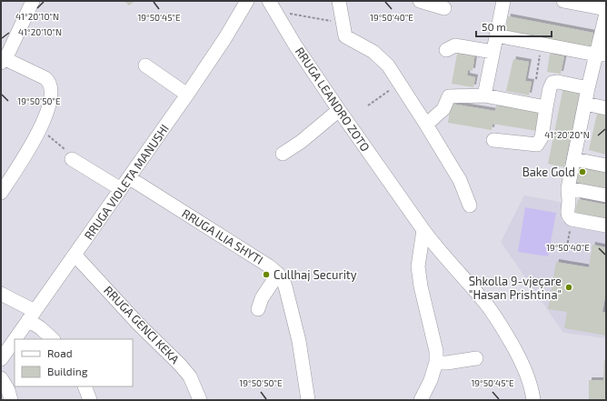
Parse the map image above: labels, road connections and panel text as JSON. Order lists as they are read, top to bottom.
{
  "streets": {
    "street": [
      "RRUGA LEANDRO ZOTO",
      "RRUGA VIOLETA MANUSHI",
      "RRUGA ILIA SHYTI",
      "RRUGA GENCI KEKA"
    ]
  },
  "crossings": [
    ["RRUGA VIOLETA MANUSHI", "RRUGA ILIA SHYTI"],
    ["RRUGA VIOLETA MANUSHI", "RRUGA GENCI KEKA"]
  ],
  "places": ["Bake Gold", "Cullhaj Security", "Shkolla 9-vjeçare \"Hasan Prishtina\""],
  "legend": ["Road", "Building"],
  "scale_bar": "50 m",
  "coordinates": [
    "41°20'10\"N",
    "19°50'45\"E",
    "19°50'40\"E",
    "19°50'50\"E",
    "41°20'20\"N"
  ]
}
